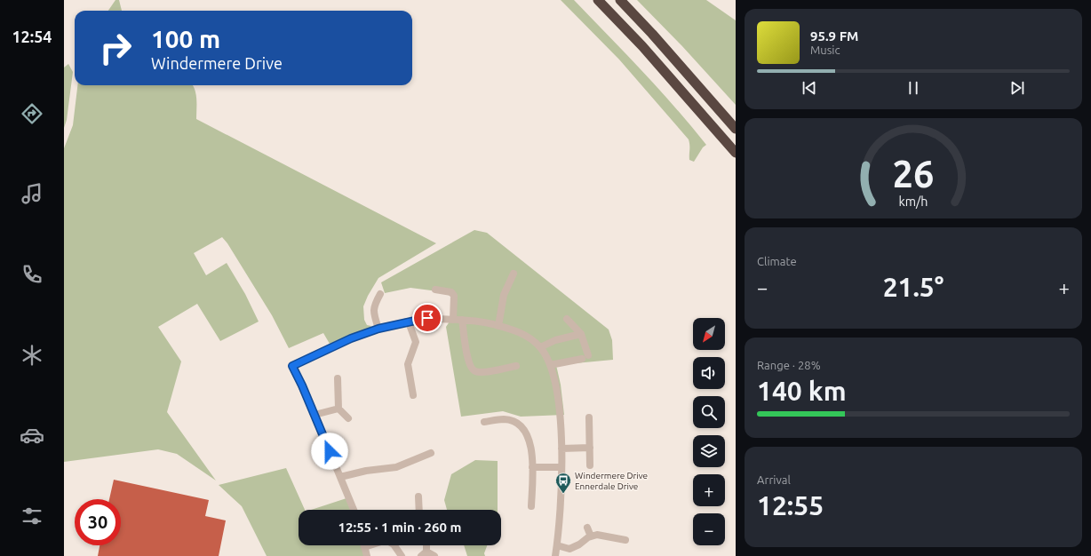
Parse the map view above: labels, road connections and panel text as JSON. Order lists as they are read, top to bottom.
{
  "places": {
    "bus stop": ["Windermere Drive Ennerdale Drive"]
  },
  "north": "bottom left",
  "page": {
    "tabs": "12:54",
    "turn": ["100 m", "Windermere Drive"],
    "song": ["95.9 FM", "Music"],
    "tile": [
      "Climate",
      ["Range · 28%", "140 km"],
      ["Arrival", "12:55"]
    ],
    "heat": ["−", "21.5°", "+"],
    "map_buttons": ["+", "−"],
    "limit": "30",
    "trip": "12:55 · 1 min · 260 m",
    "gauge": ["26", "km/h"]
  }
}
